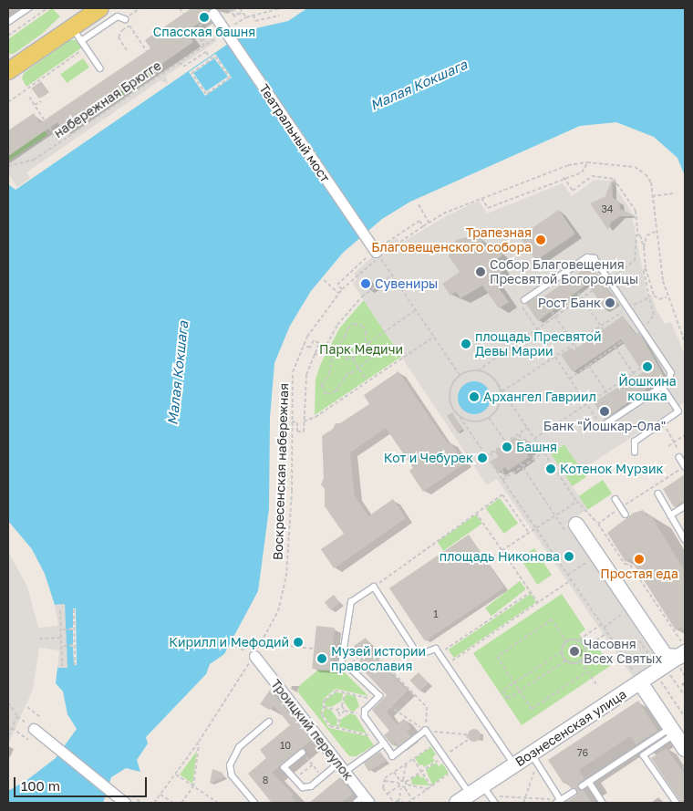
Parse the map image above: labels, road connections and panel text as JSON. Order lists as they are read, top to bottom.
{
  "streets": {
    "main road": ["Вознесенская улица"],
    "street": ["Театральный мост", "Троицкий переулок"],
    "path": ["набережная Брюгге", "Воскресенская набережная"]
  },
  "crossings": [
    ["Театральный мост", "Воскресенская набережная"],
    ["Воскресенская набережная", "Троицкий переулок"]
  ],
  "water": ["Малая Кокшага"],
  "parks": ["Парк Медичи"],
  "places": [
    "Спасская башня",
    "Трапезная Благовещенского собора",
    "Собор Благовещения Пресвятой Богородицы",
    "Сувениры",
    "Рост Банк",
    "площадь Пресвятой Девы Марии",
    "Йошкина кошка",
    "Архангел Гавриил",
    "Банк \"Йошкар-Ола\"",
    "Башня",
    "Кот и Чебурек",
    "Котенок Мурзик",
    "площадь Никонова",
    "Простая еда",
    "Кирилл и Мефодий",
    "Часовня Всех Святых",
    "Музей истории православия"
  ],
  "house_numbers": [
    "34",
    "1",
    "10",
    "76",
    "8"
  ],
  "scale_bar": "100 m"
}
